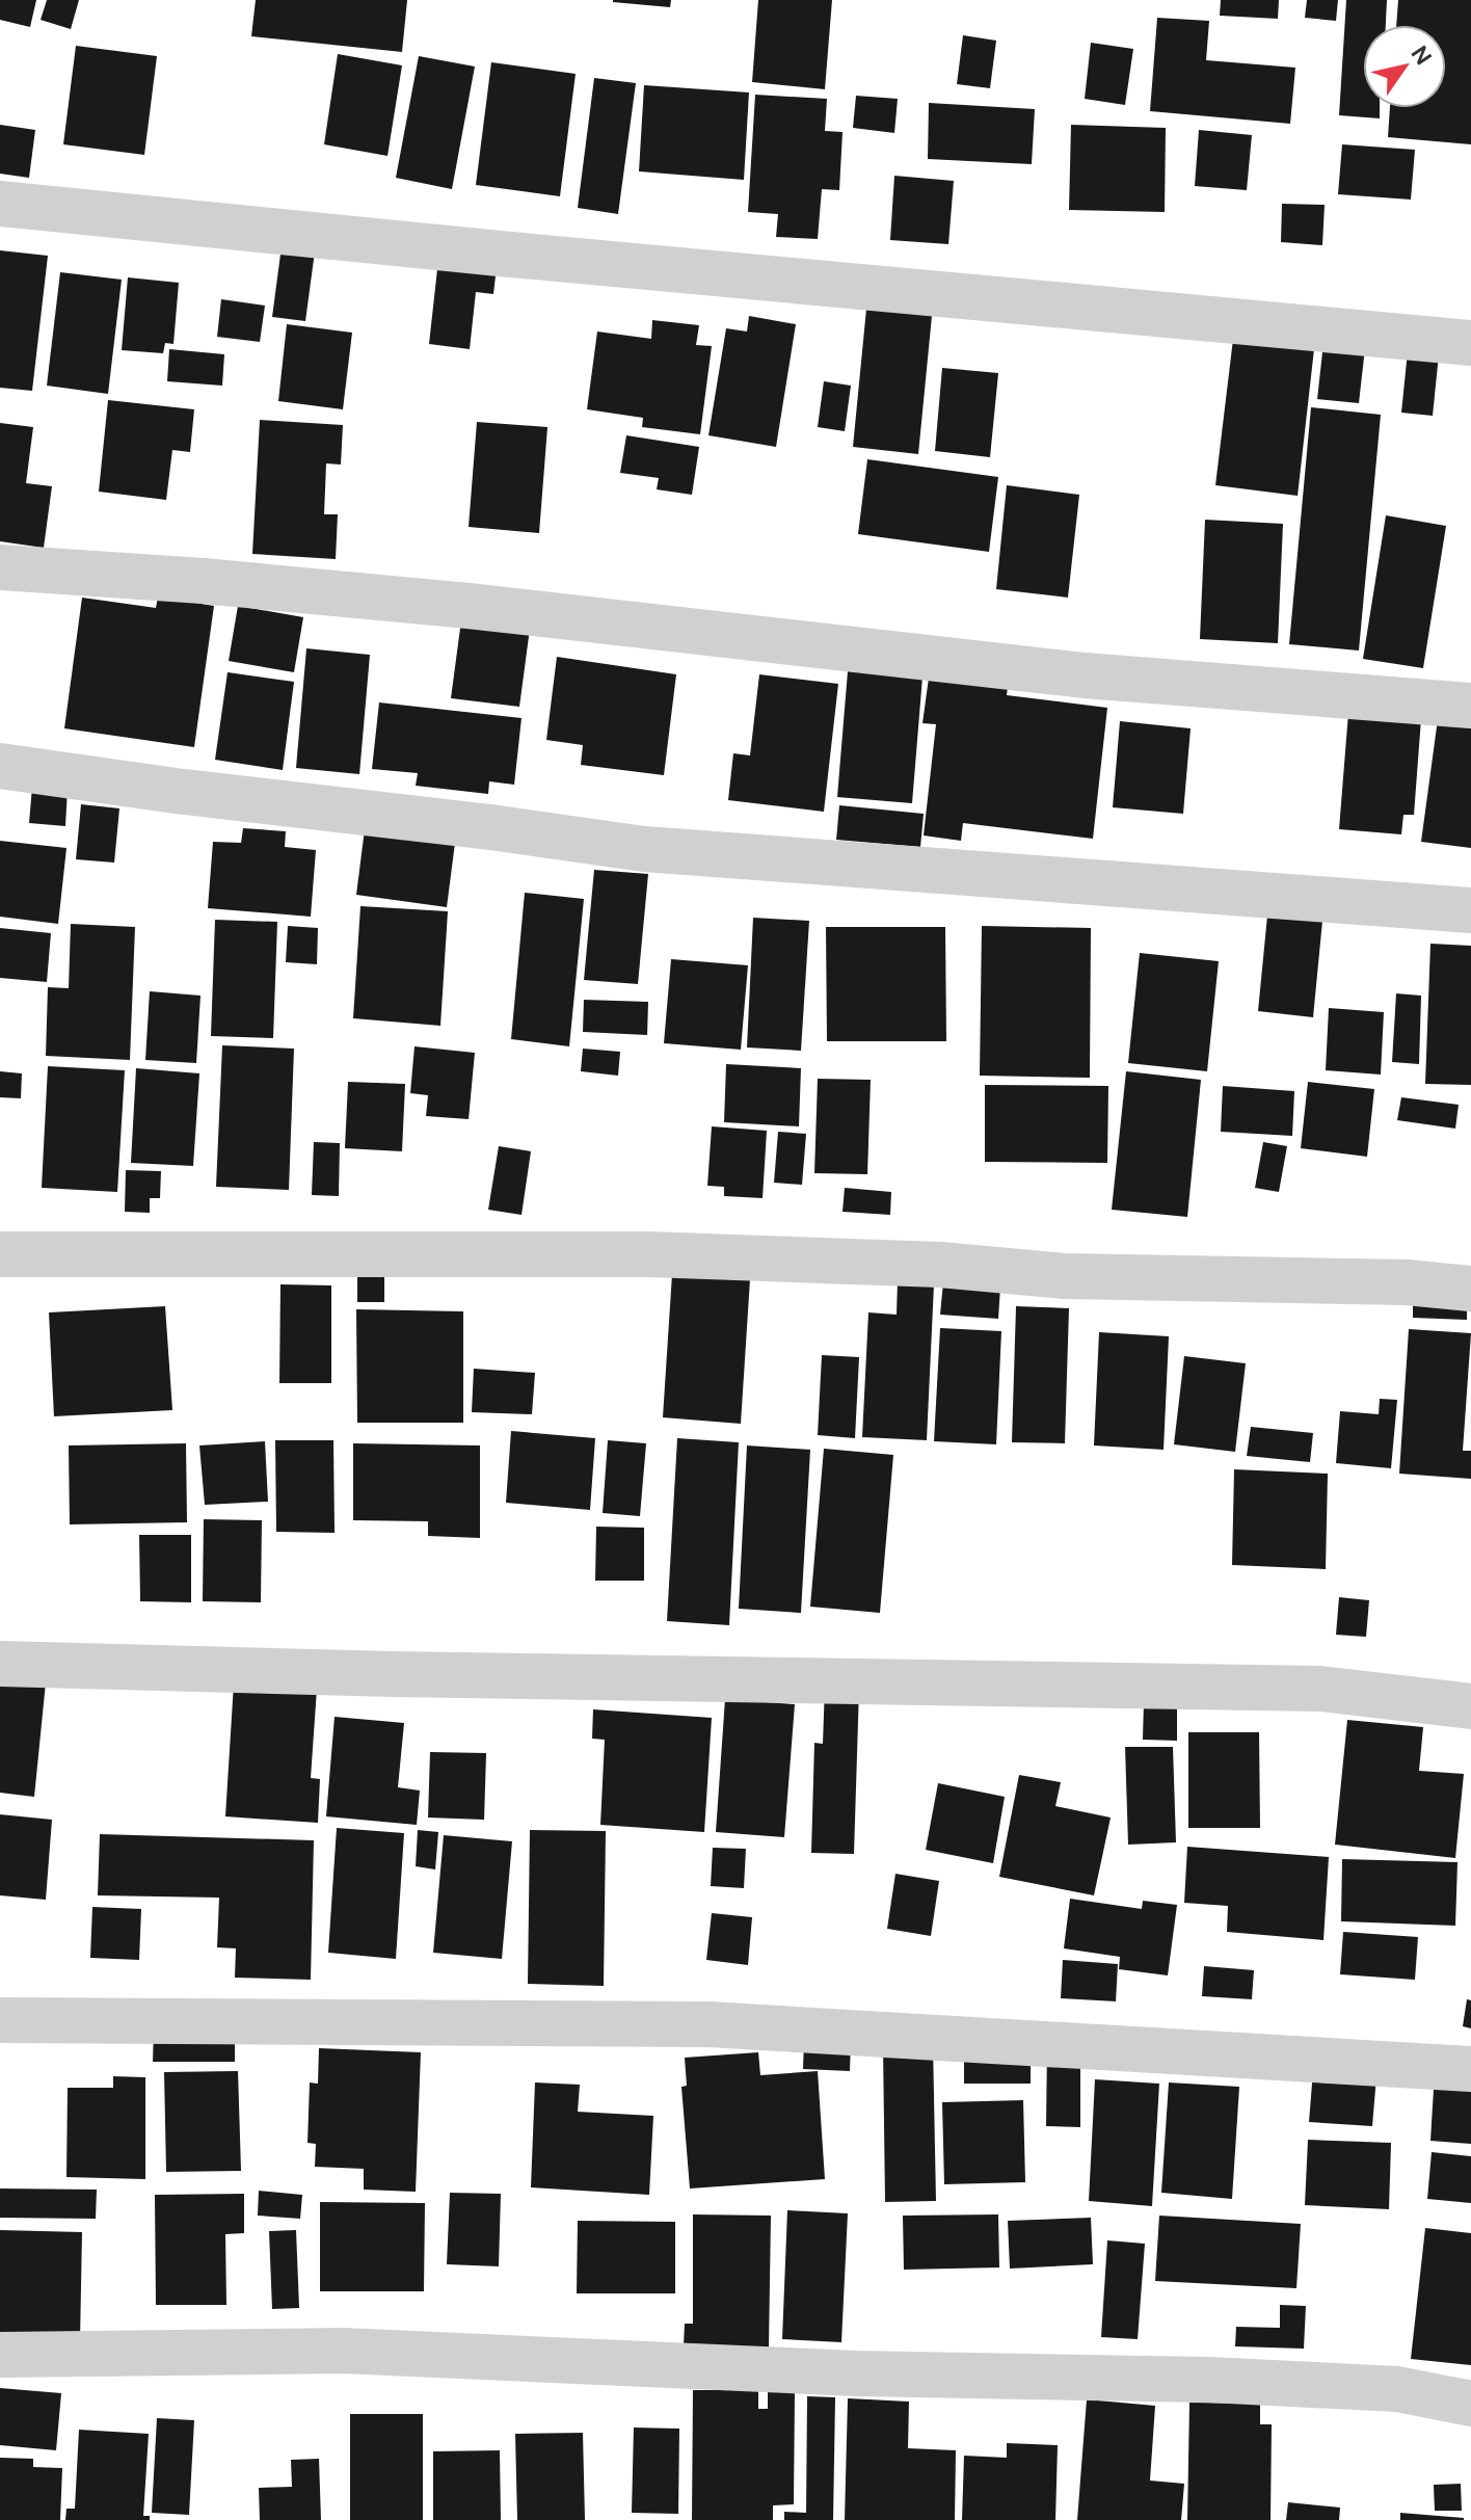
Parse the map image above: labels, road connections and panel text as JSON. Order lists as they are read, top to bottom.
{
  "north": "top right"
}
